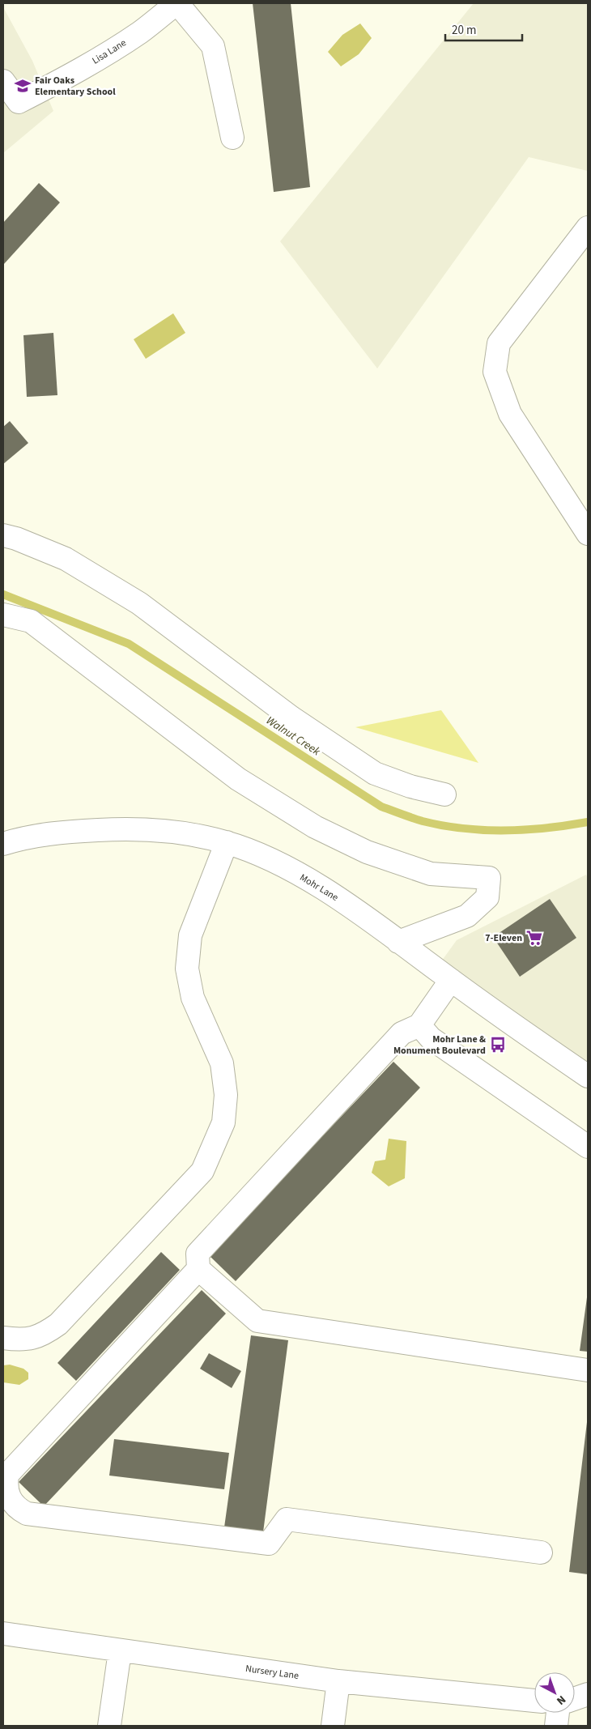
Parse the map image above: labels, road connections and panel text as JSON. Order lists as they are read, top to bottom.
{
  "streets": {
    "street": ["Lisa Lane", "Mohr Lane", "Nursery Lane"]
  },
  "water": ["Walnut Creek"],
  "places": {
    "school or university": ["Fair Oaks Elementary School"],
    "supermarket": ["7-Eleven"],
    "bus stop": ["Mohr Lane & Monument Boulevard"]
  },
  "scale_bar": "20 m",
  "north": "bottom right"
}
